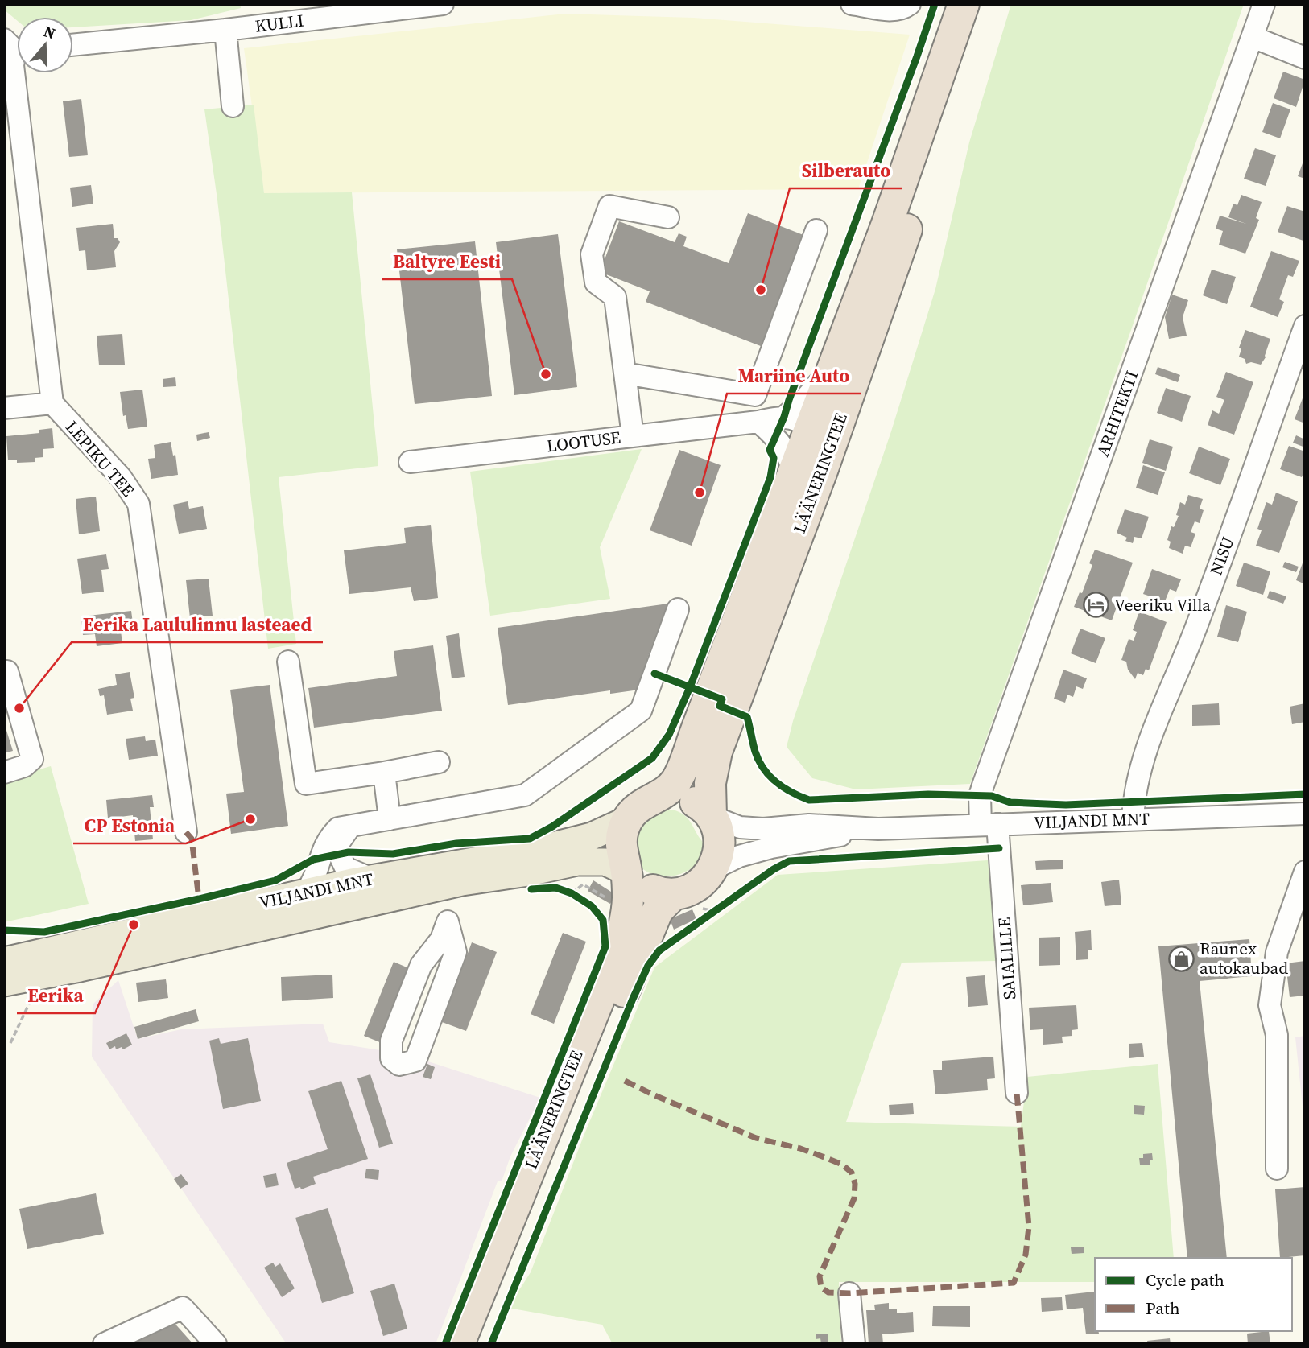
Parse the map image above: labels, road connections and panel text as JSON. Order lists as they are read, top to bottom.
{
  "streets": {
    "highway": ["LÄÄNERINGTEE"],
    "main road": ["VILJANDI MNT"],
    "street": [
      "KULLI",
      "ARHITEKTI",
      "LOOTUSE",
      "LEPIKU TEE",
      "NISU",
      "SAIALILLE"
    ]
  },
  "crossings": [
    ["ARHITEKTI", "VILJANDI MNT"],
    ["ARHITEKTI", "SAIALILLE"],
    ["LOOTUSE", "LÄÄNERINGTEE"],
    ["LÄÄNERINGTEE", "VILJANDI MNT"],
    ["NISU", "VILJANDI MNT"],
    ["VILJANDI MNT", "SAIALILLE"]
  ],
  "places": {
    "other": [
      "Silberauto",
      "Baltyre Eesti",
      "Mariine Auto",
      "Eerika Laululinnu lasteaed",
      "CP Estonia",
      "Eerika"
    ],
    "hotel": ["Veeriku Villa"],
    "shop": ["Raunex autokaubad"]
  },
  "legend": ["Cycle path", "Path"],
  "north": "top"
}
